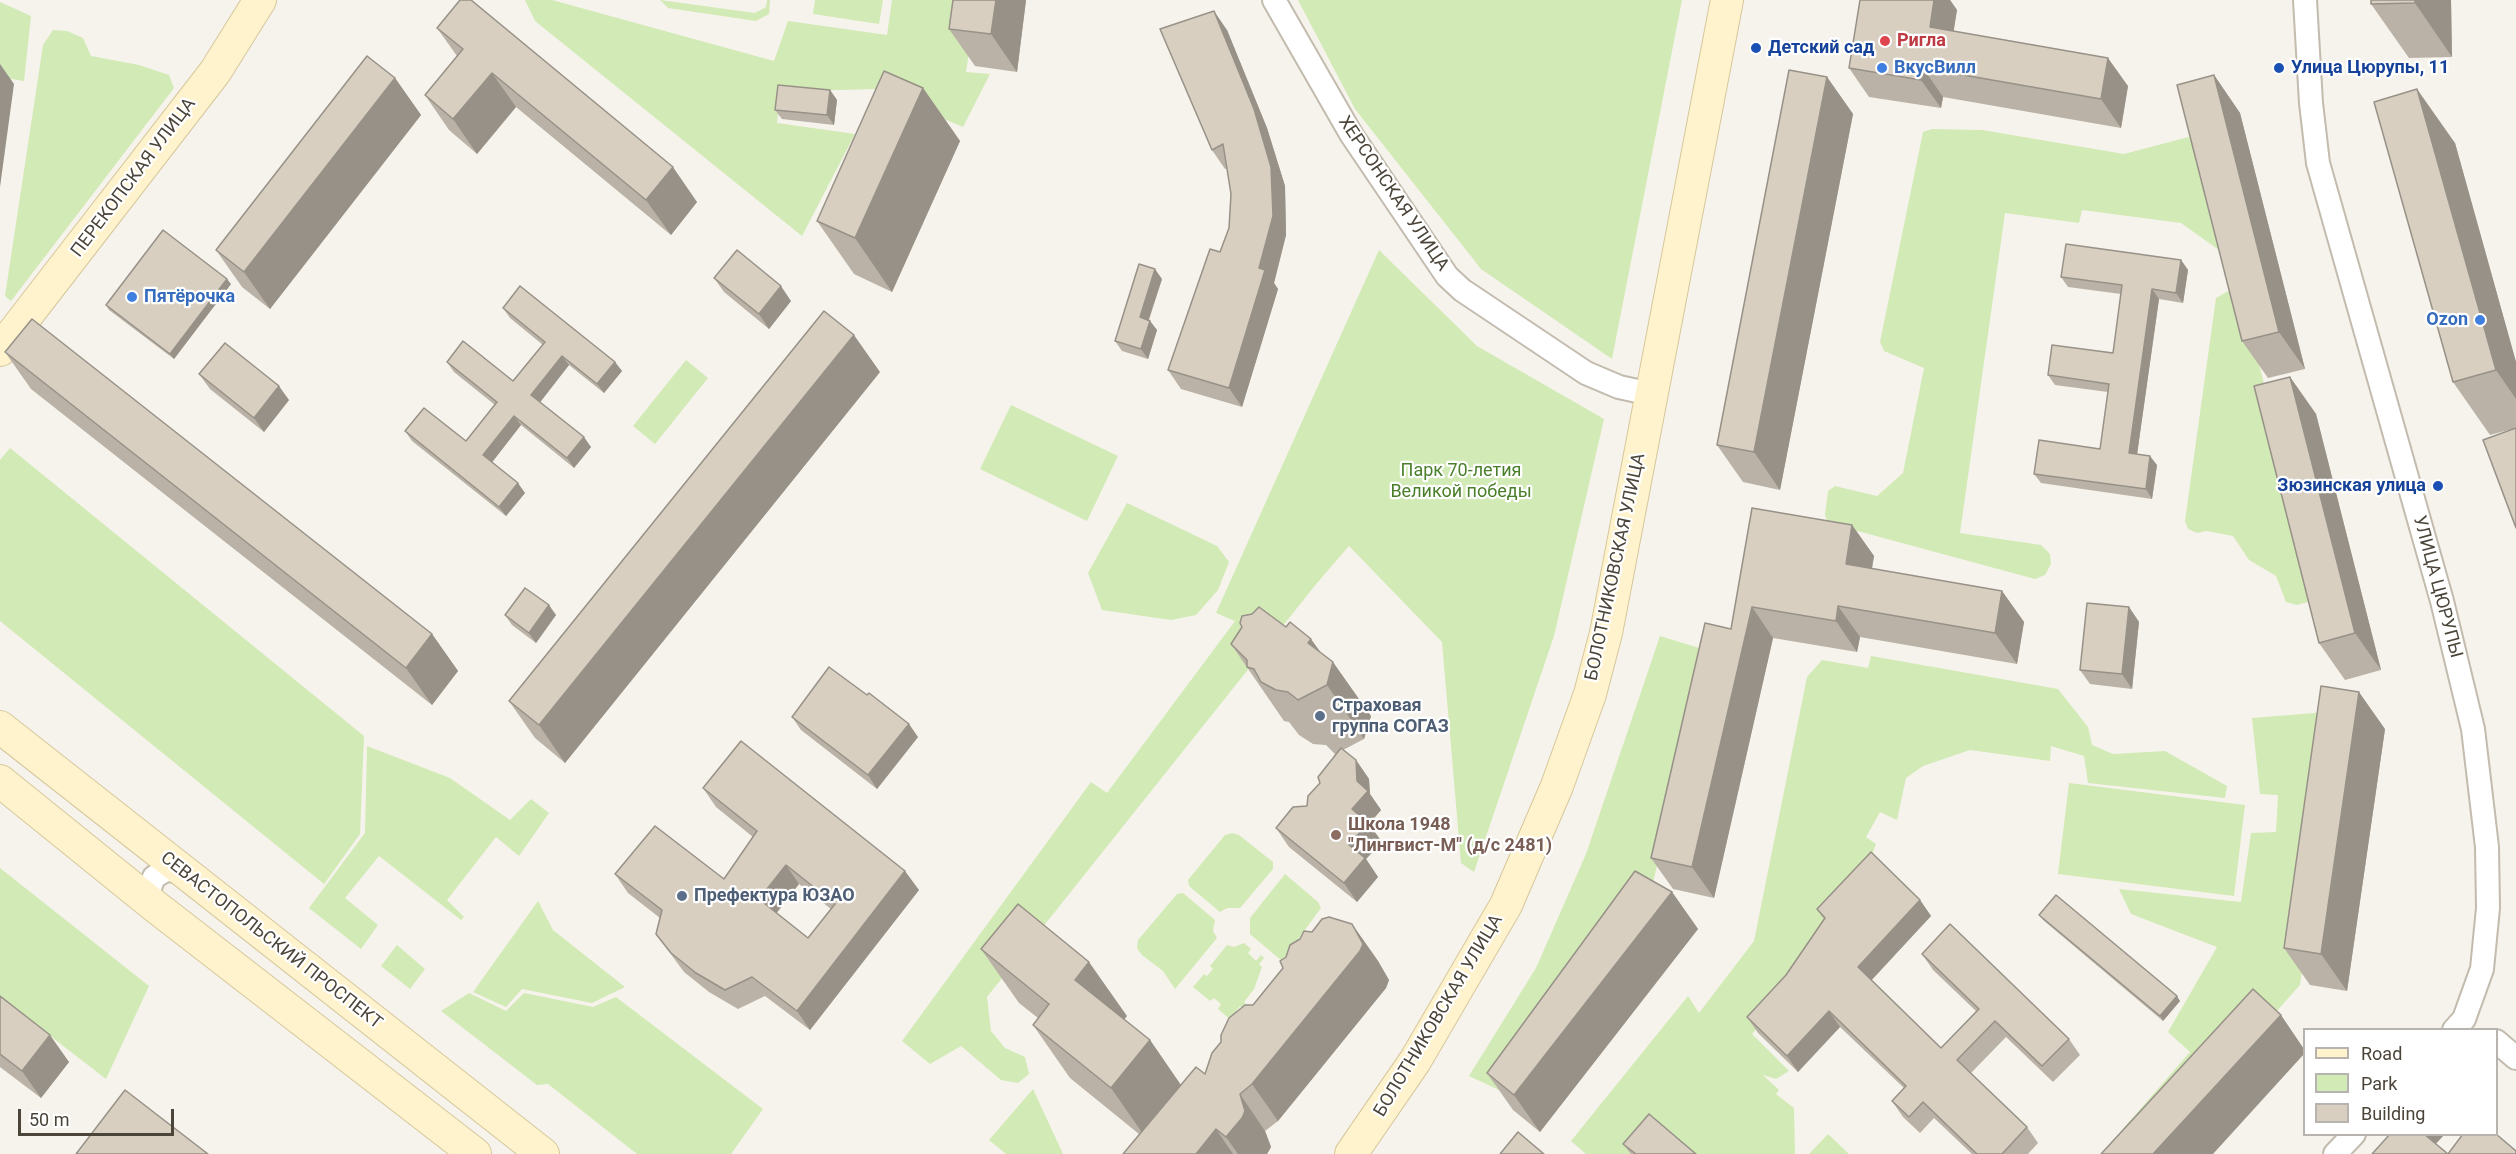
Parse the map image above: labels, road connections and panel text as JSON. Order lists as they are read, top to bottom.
{
  "streets": {
    "street": [
      "ПЕРЕКОПСКАЯ УЛИЦА",
      "ХЕРСОНСКАЯ УЛИЦА",
      "БОЛОТНИКОВСКАЯ УЛИЦА",
      "УЛИЦА ЦЮРУПЫ",
      "СЕВАСТОПОЛЬСКИЙ ПРОСПЕКТ"
    ]
  },
  "crossings": [
    ["ХЕРСОНСКАЯ УЛИЦА", "БОЛОТНИКОВСКАЯ УЛИЦА"]
  ],
  "parks": ["Парк 70-летия Великой победы"],
  "places": [
    "Ригла",
    "Детский сад",
    "ВкусВилл",
    "Улица Цюрупы, 11",
    "Пятёрочка",
    "Ozon",
    "Зюзинская улица",
    "Страховая группа СОГАЗ",
    "Школа 1948 \"Лингвист-М\" (д/с 2481)",
    "Префектура ЮЗАО"
  ],
  "legend": ["Road", "Park", "Building"],
  "scale_bar": "50 m"
}
